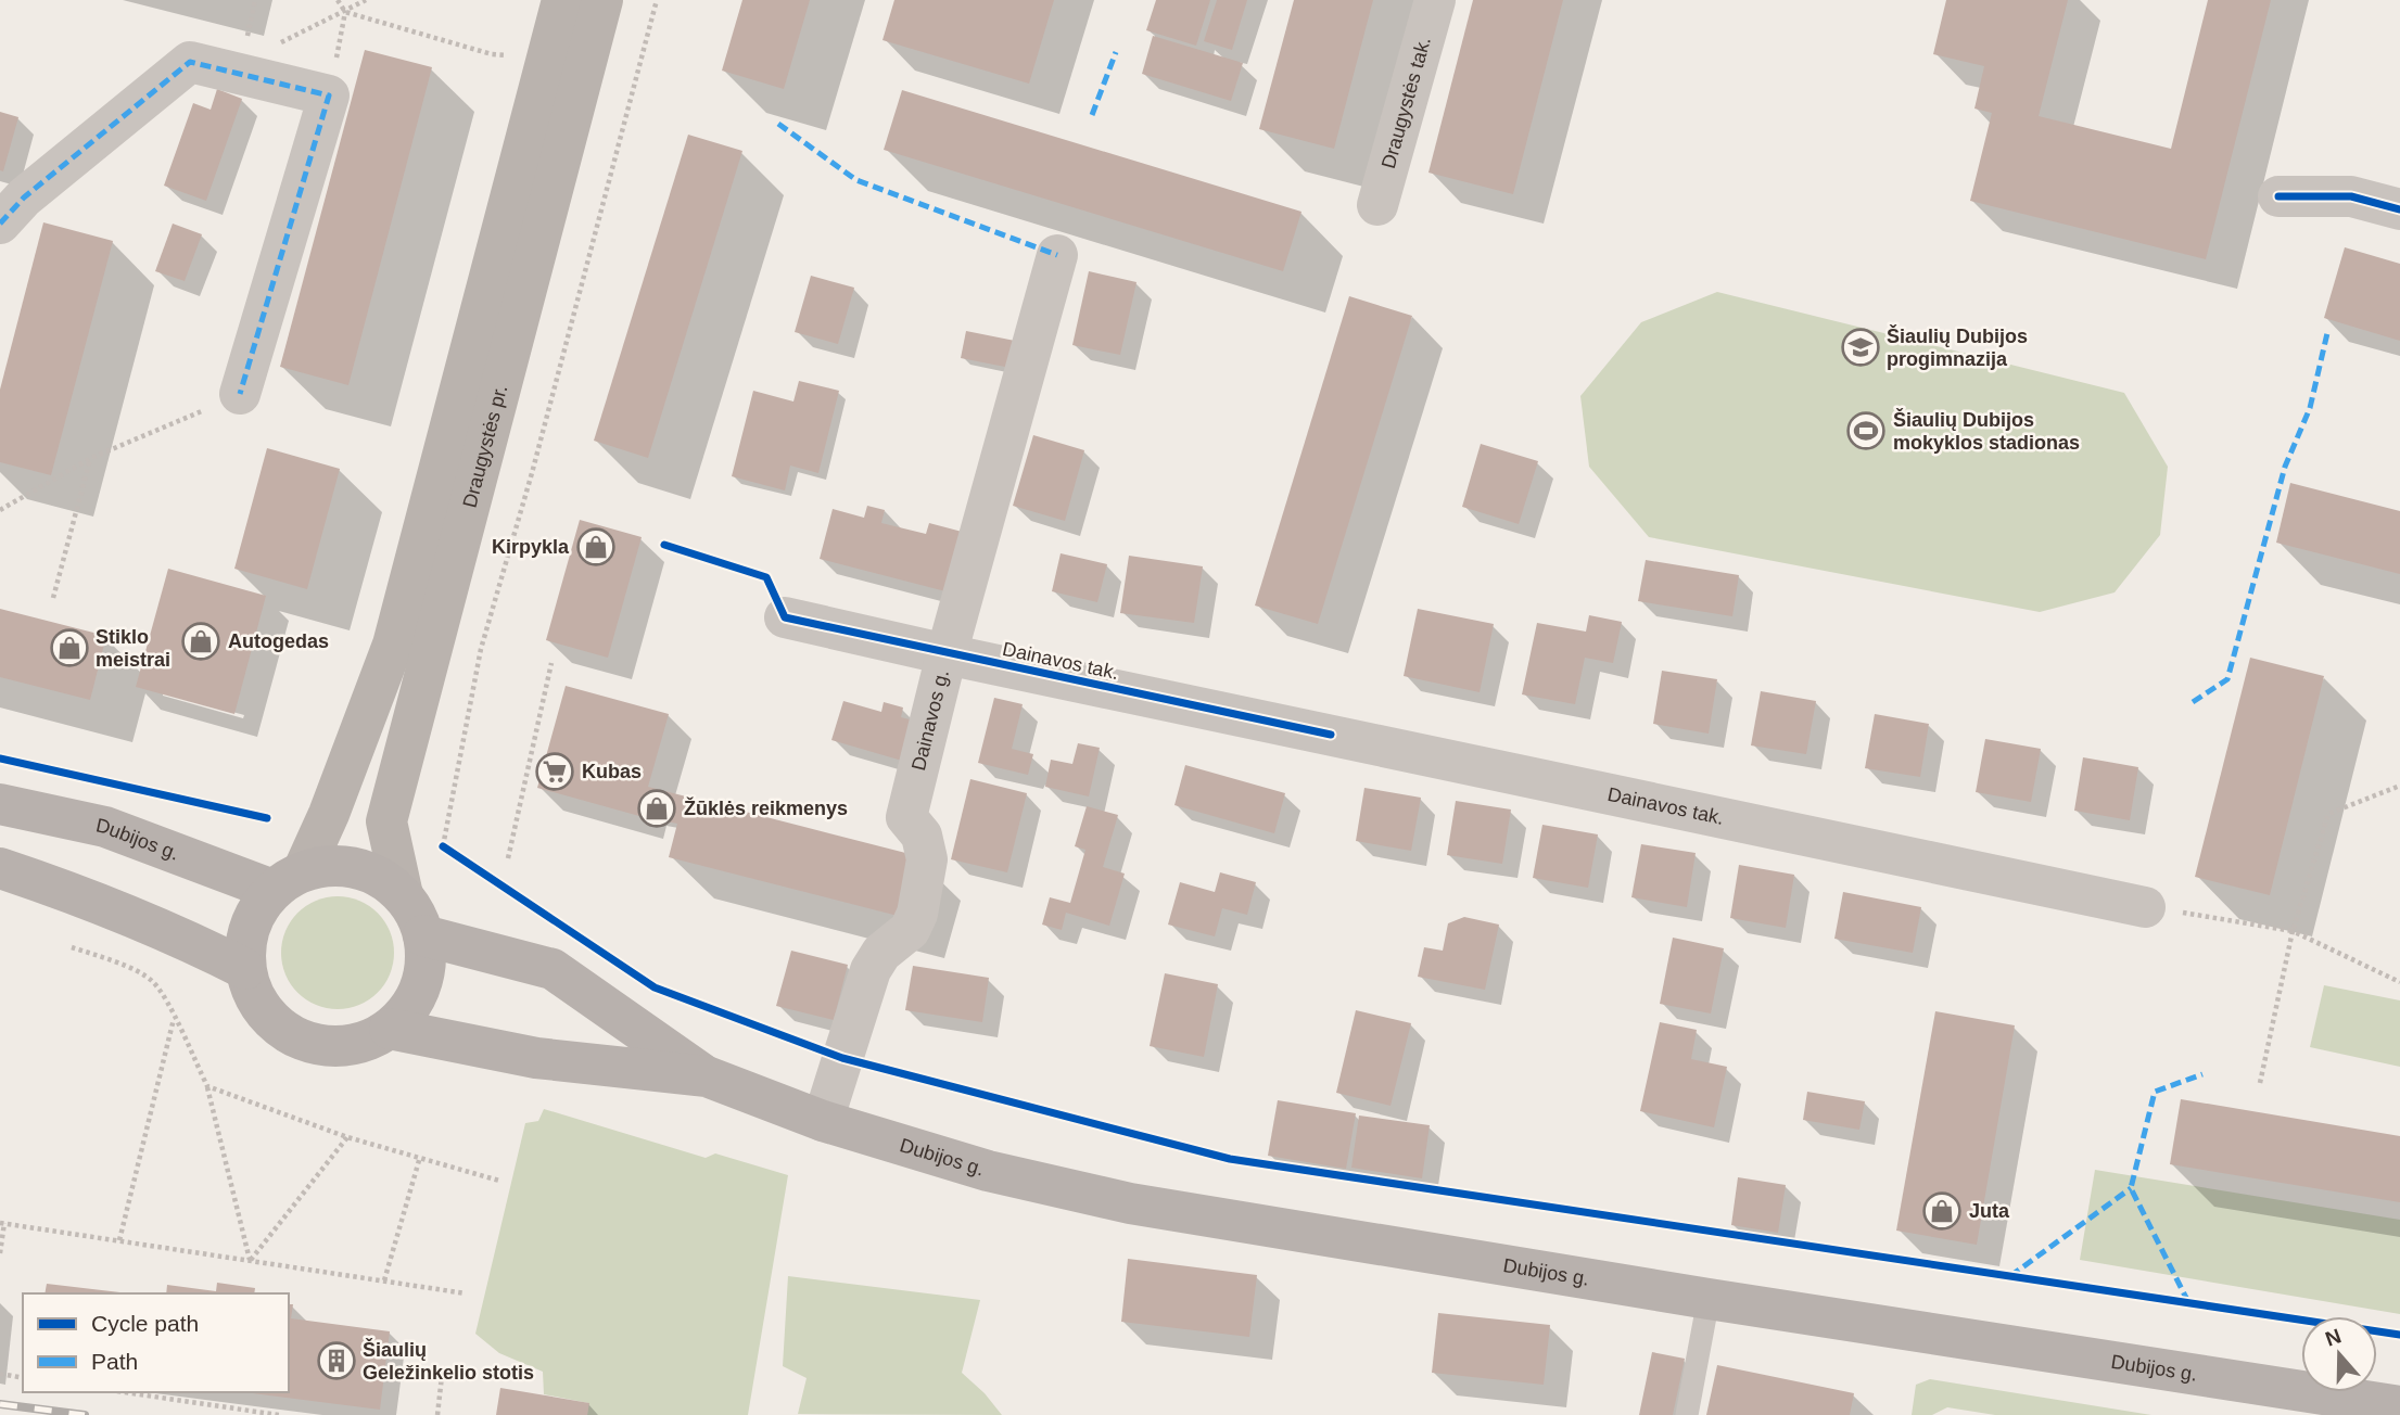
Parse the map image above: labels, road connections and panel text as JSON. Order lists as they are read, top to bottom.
{
  "streets": {
    "main road": ["Draugystės pr.", "Dubijos g."],
    "street": ["Draugystės tak.", "Dainavos tak.", "Dainavos g."]
  },
  "crossings": [
    ["Draugystės pr.", "Dubijos g."],
    ["Dainavos tak.", "Dainavos g."],
    ["Dainavos g.", "Dubijos g."]
  ],
  "places": {
    "school or university": ["Šiaulių Dubijos progimnazija"],
    "sports": ["Šiaulių Dubijos mokyklos stadionas"],
    "shop": [
      "Kirpykla",
      "Autogedas",
      "Stiklo meistrai",
      "Žūklės reikmenys",
      "Juta"
    ],
    "supermarket": ["Kubas"],
    "building": ["Šiaulių Geležinkelio stotis"]
  },
  "legend": ["Cycle path", "Path"],
  "north": "top"
}
